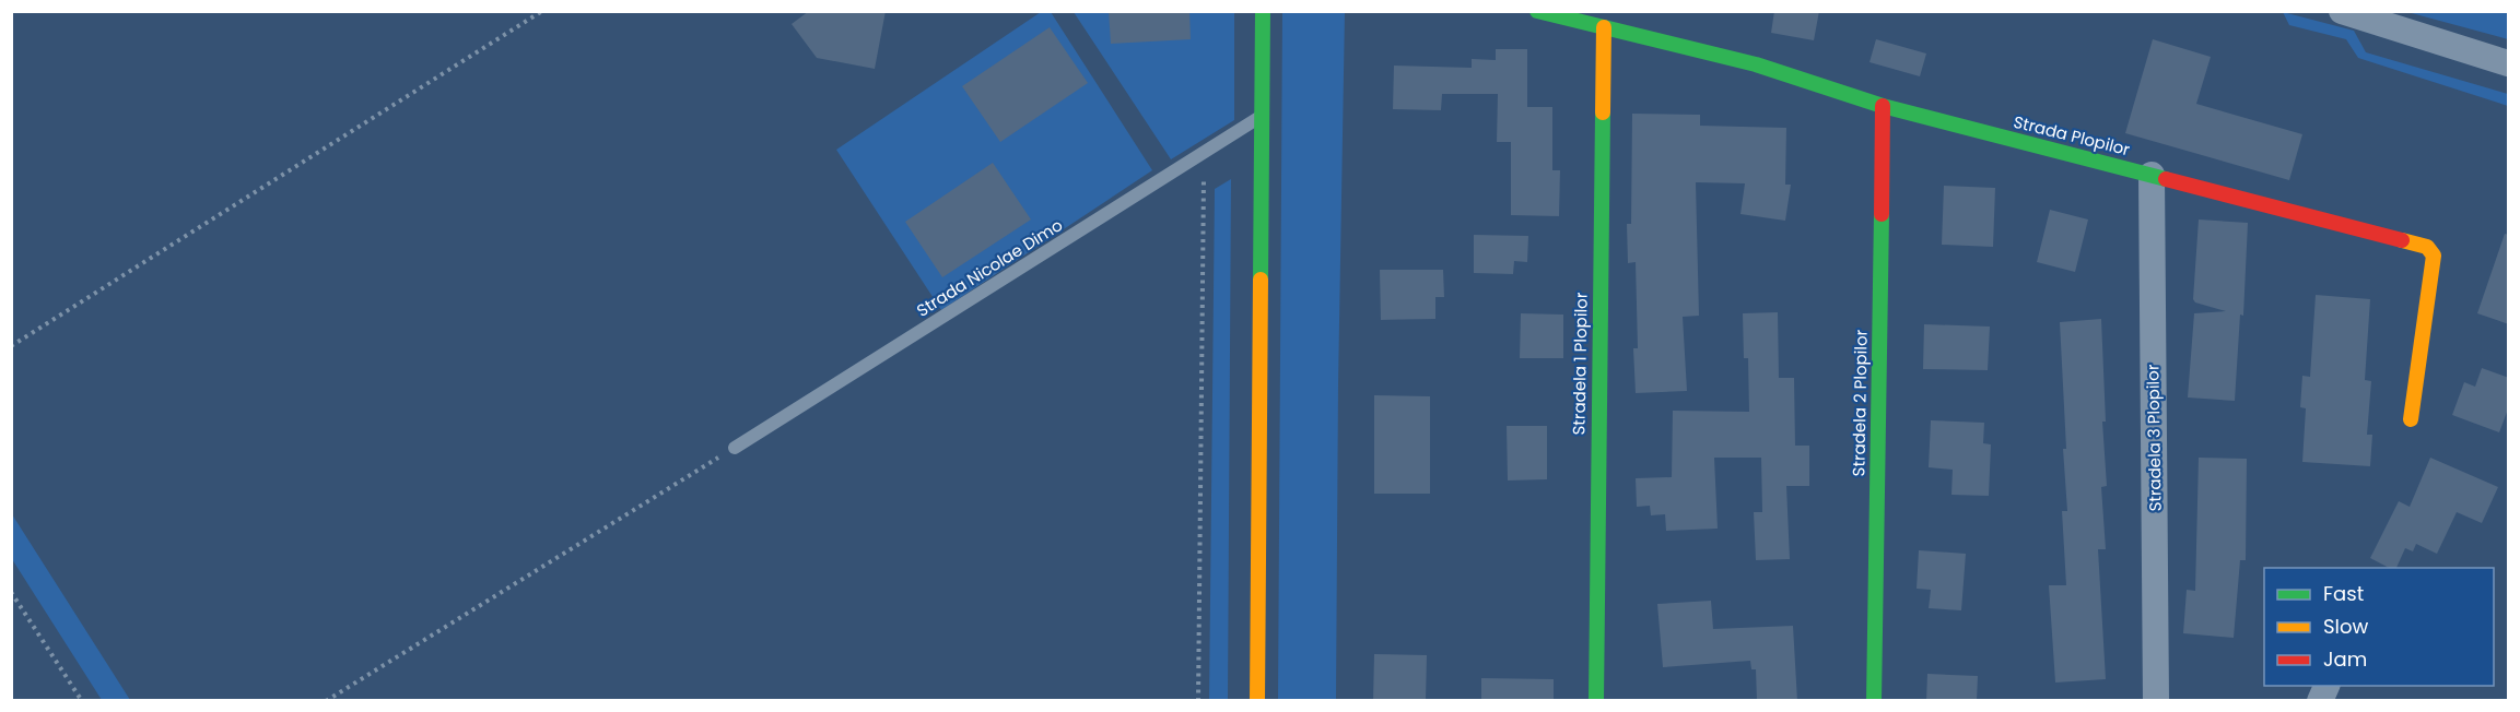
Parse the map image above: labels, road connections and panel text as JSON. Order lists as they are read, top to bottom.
{
  "streets": {
    "street": [
      "Strada Plopilor",
      "Stradela 1 Plopilor",
      "Stradela 2 Plopilor",
      "Stradela 3 Plopilor"
    ],
    "lane": ["Strada Nicolae Dimo"]
  },
  "crossings": [
    ["Strada Plopilor", "Stradela 1 Plopilor"],
    ["Strada Plopilor", "Stradela 2 Plopilor"],
    ["Strada Plopilor", "Stradela 3 Plopilor"]
  ],
  "legend": ["Fast", "Slow", "Jam"]
}
